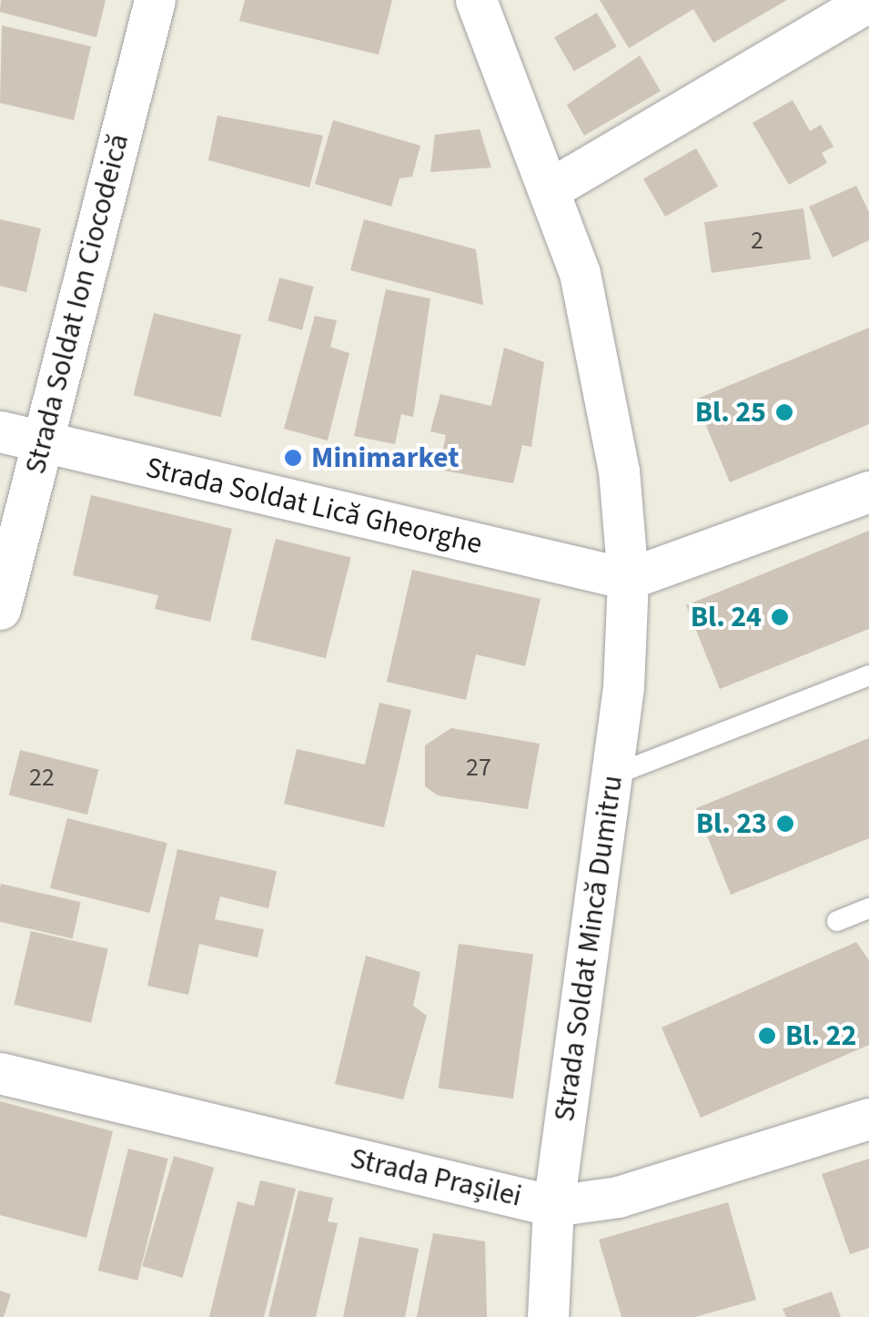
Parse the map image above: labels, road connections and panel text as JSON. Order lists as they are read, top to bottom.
{
  "streets": {
    "street": [
      "Strada Soldat Ion Ciocodeică",
      "Strada Soldat Lică Gheorghe",
      "Strada Soldat Mincă Dumitru",
      "Strada Prașilei"
    ]
  },
  "crossings": [
    ["Strada Soldat Ion Ciocodeică", "Strada Soldat Lică Gheorghe"],
    ["Strada Soldat Lică Gheorghe", "Strada Soldat Mincă Dumitru"],
    ["Strada Soldat Mincă Dumitru", "Strada Prașilei"]
  ],
  "places": [
    "Bl. 25",
    "Minimarket",
    "Bl. 24",
    "Bl. 23",
    "Bl. 22"
  ],
  "house_numbers": ["2", "27", "22"]
}
